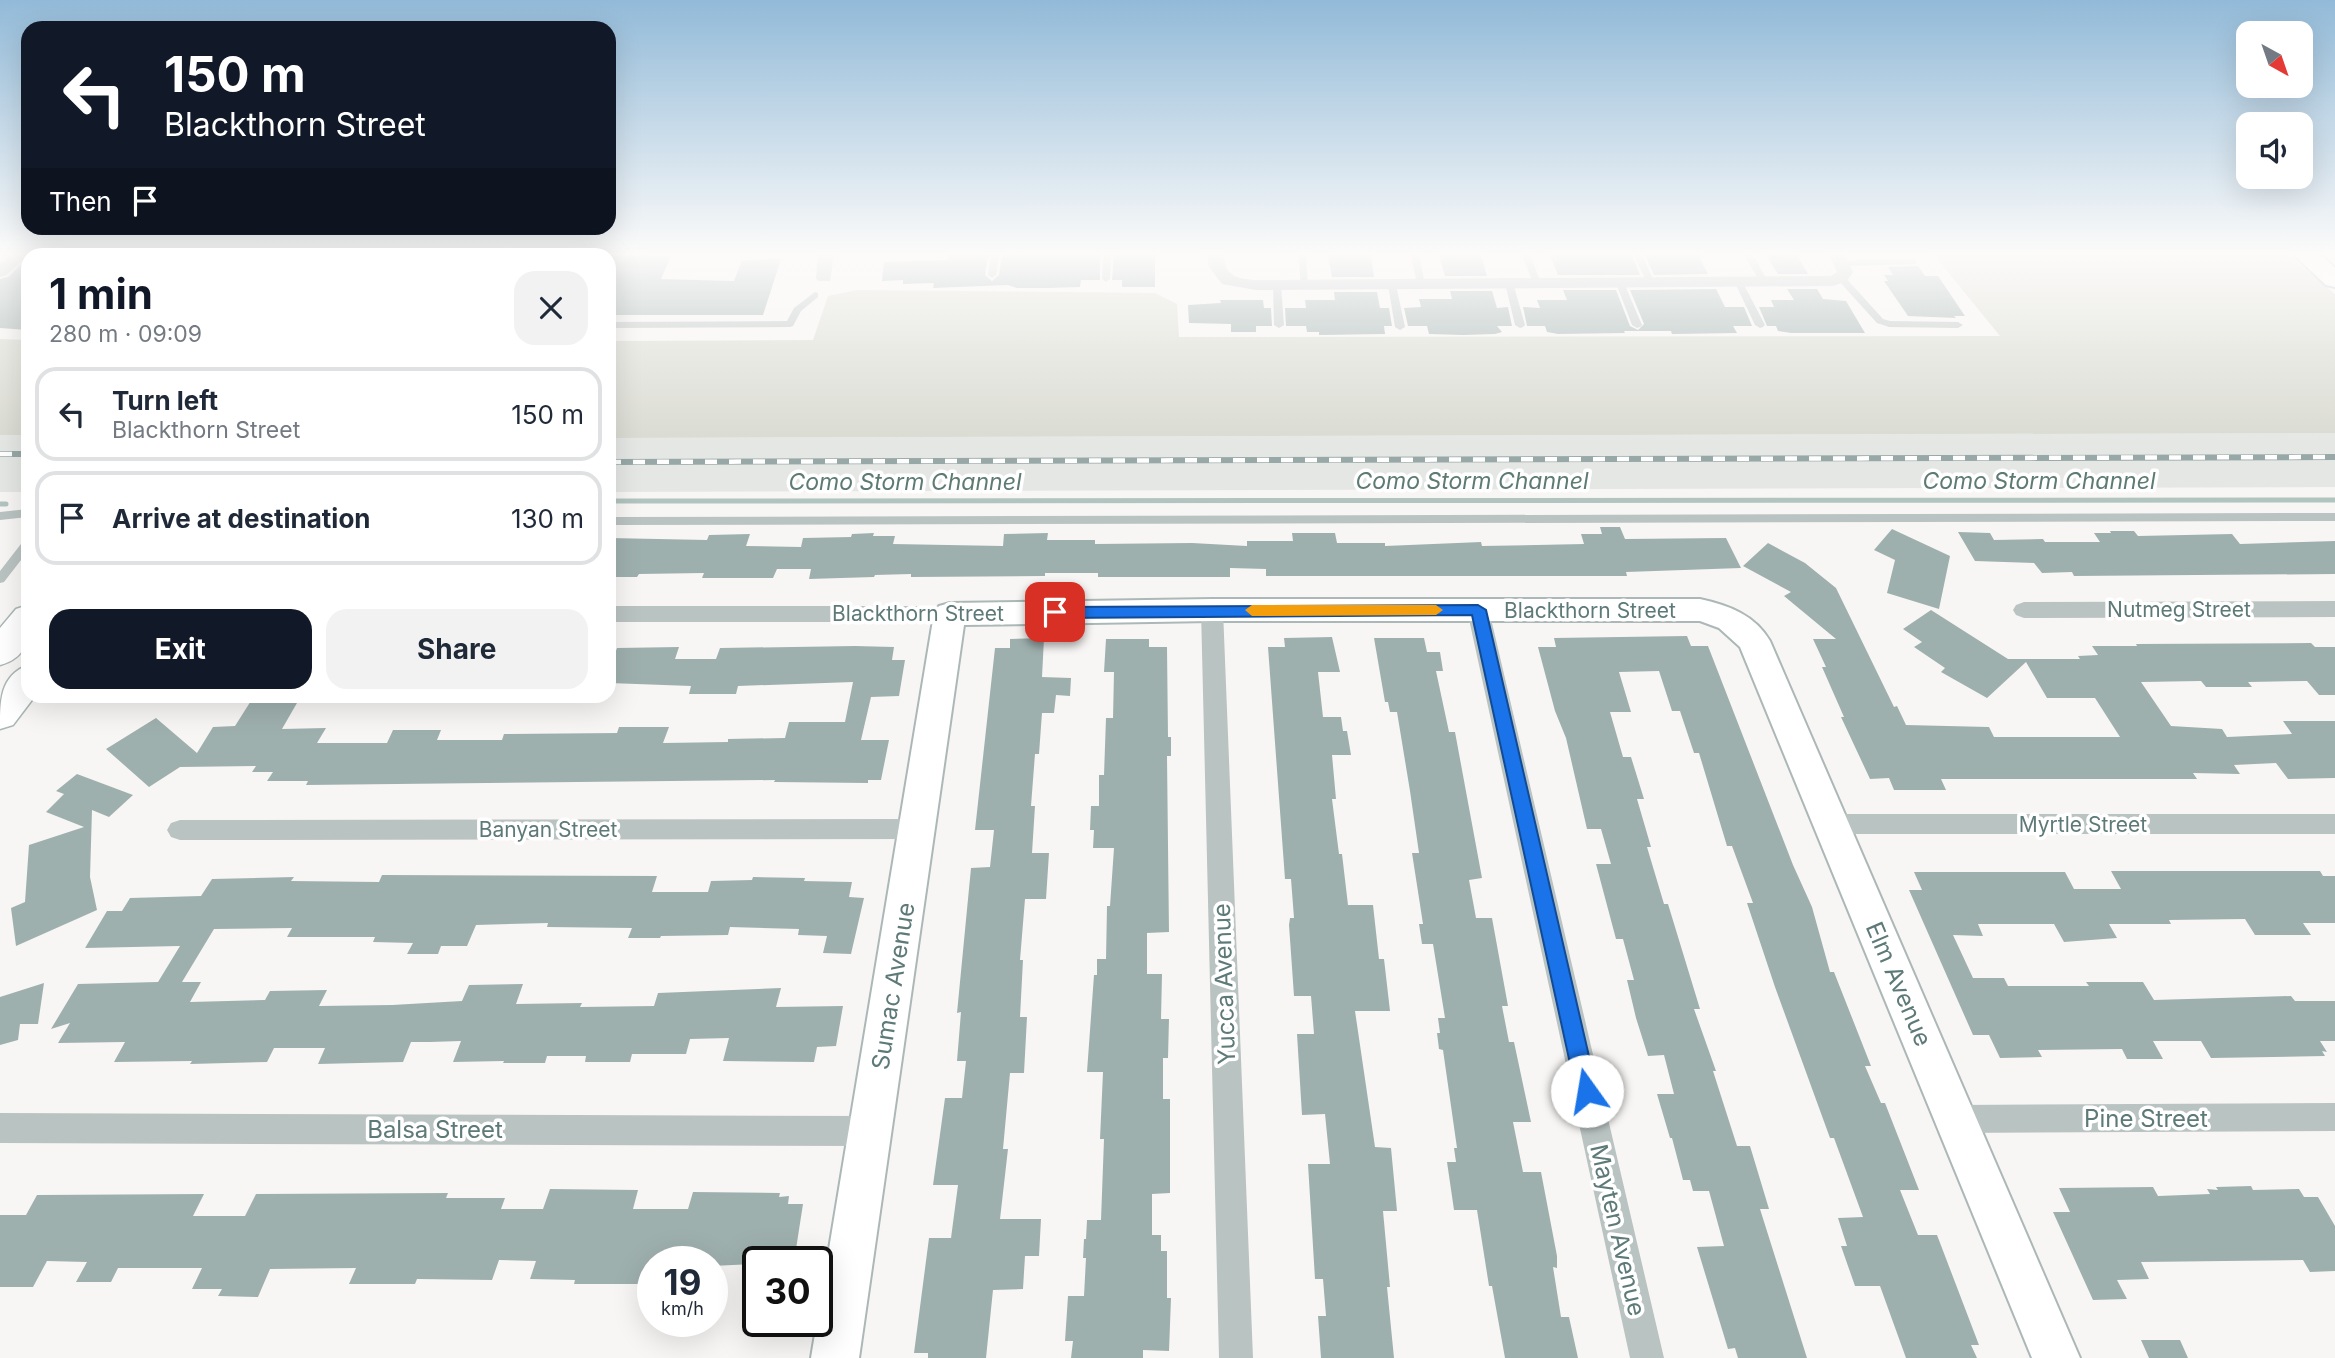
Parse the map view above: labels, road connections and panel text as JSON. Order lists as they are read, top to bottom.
{
  "streets": {
    "street": [
      "Nutmeg Street",
      "Blackthorn Street",
      "Myrtle Street",
      "Banyan Street",
      "Yucca Avenue",
      "Elm Avenue",
      "Sumac Avenue",
      "Pine Street",
      "Balsa Street",
      "Mayten Avenue"
    ]
  },
  "crossings": [
    ["Blackthorn Street", "Yucca Avenue"],
    ["Blackthorn Street", "Elm Avenue"],
    ["Blackthorn Street", "Sumac Avenue"],
    ["Blackthorn Street", "Mayten Avenue"],
    ["Myrtle Street", "Elm Avenue"],
    ["Banyan Street", "Sumac Avenue"],
    ["Elm Avenue", "Pine Street"],
    ["Sumac Avenue", "Balsa Street"]
  ],
  "water": ["Como Storm Channel"],
  "north": "bottom right",
  "page": {
    "turn": ["150 m", "Blackthorn Street"],
    "then": "Then",
    "heading": ["1 min", "280 m · 09:09"],
    "list": [
      {
        "name": "Turn left",
        "note": "Blackthorn Street",
        "value": "150 m"
      },
      {
        "name": "Arrive at destination",
        "value": "130 m"
      }
    ],
    "buttons": ["Exit", "Share"],
    "speed": "19 km/h",
    "limit": "30"
  }
}
